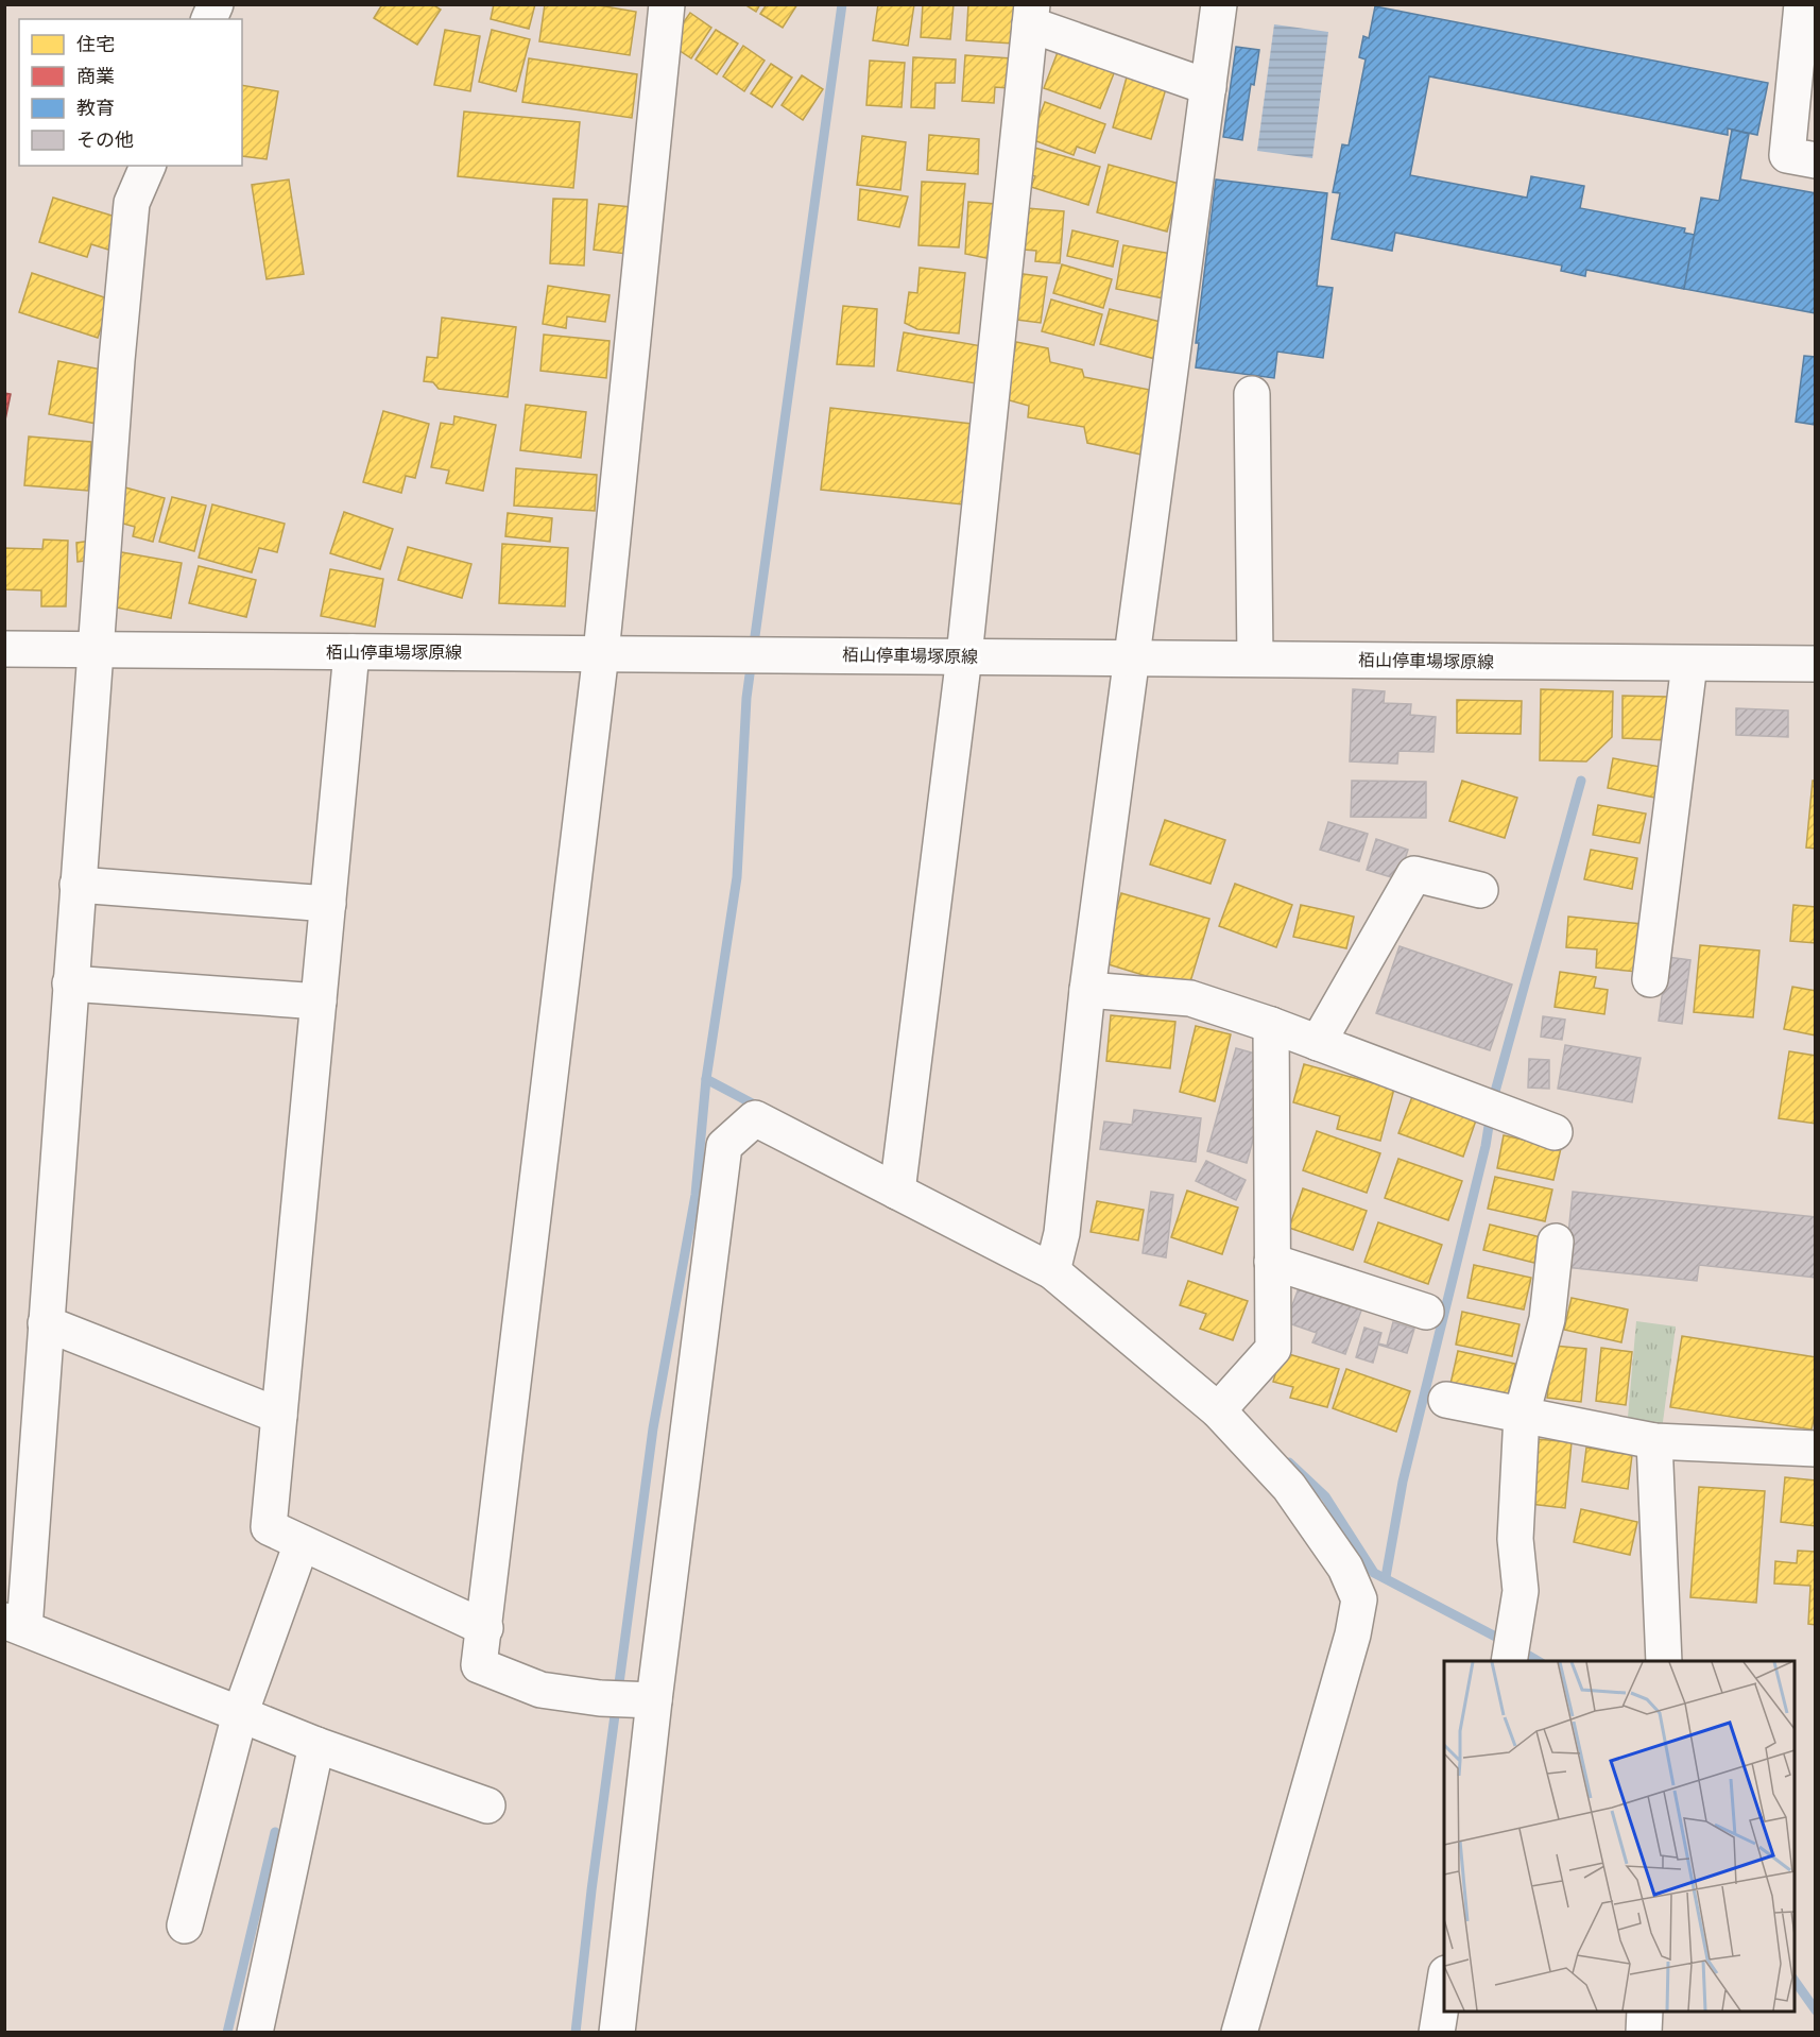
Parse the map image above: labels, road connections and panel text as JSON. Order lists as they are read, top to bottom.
{
  "streets": {
    "street": ["栢山停車場塚原線"]
  },
  "legend": [
    "住宅",
    "商業",
    "教育",
    "その他"
  ]
}
